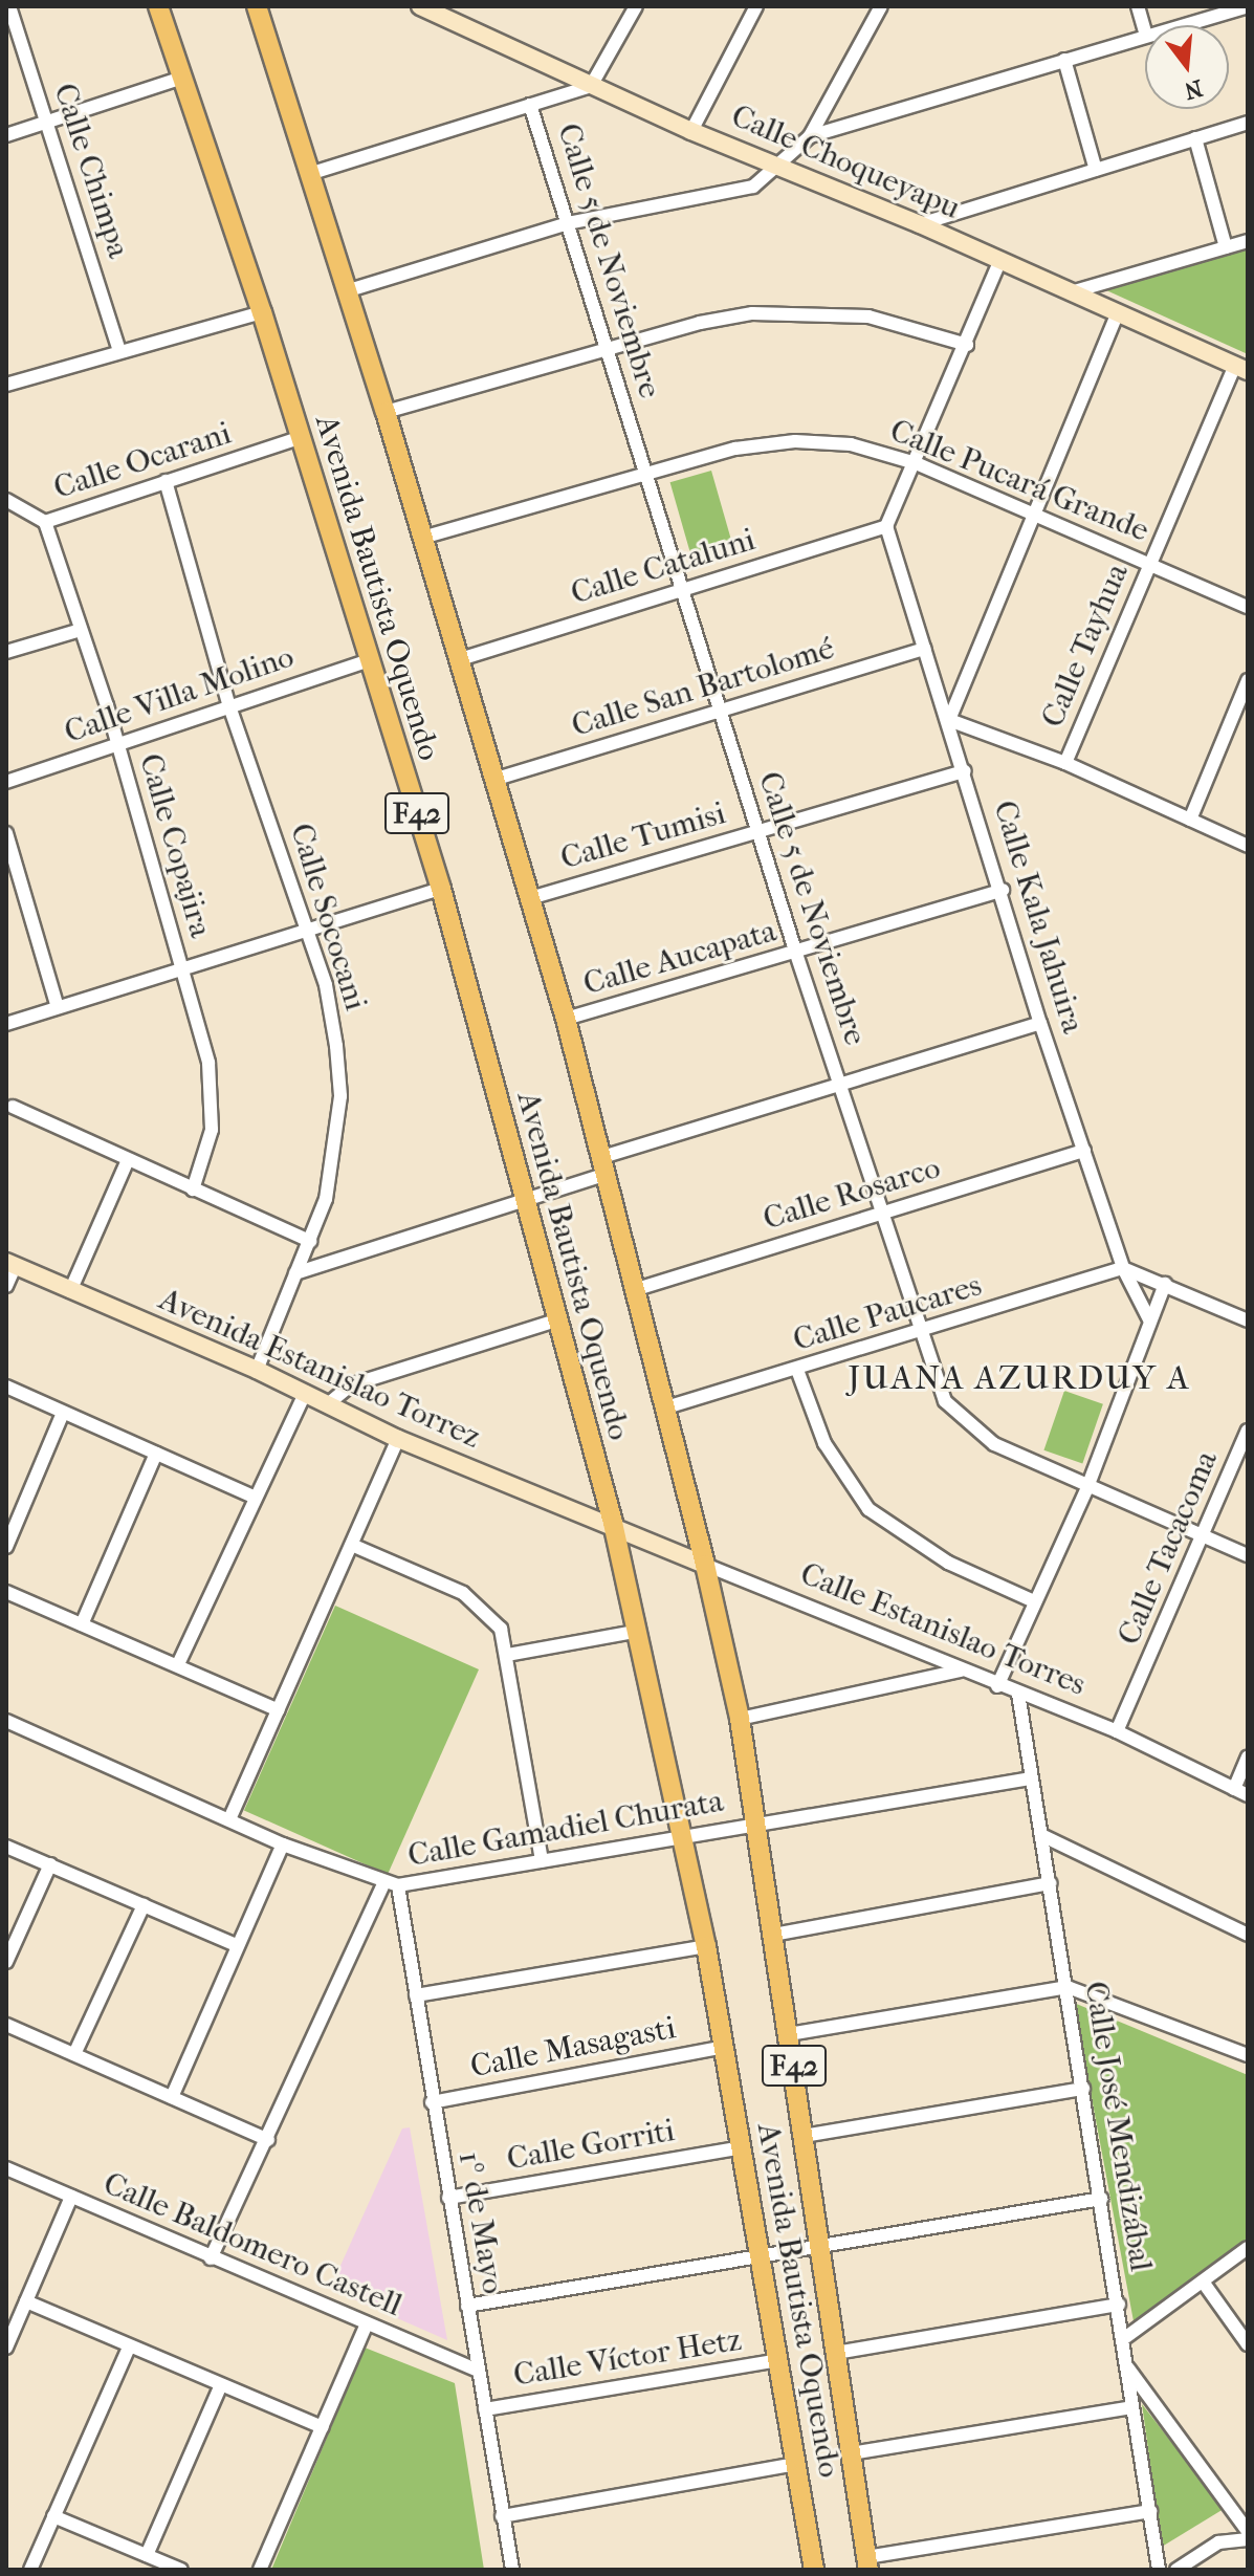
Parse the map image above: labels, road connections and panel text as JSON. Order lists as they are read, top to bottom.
{
  "streets": {
    "main road": ["Avenida Bautista Oquendo", "F42"],
    "street": [
      "Calle Choqueyapu",
      "Calle Chimpa",
      "Calle 5 de Noviembre",
      "Calle Ocarani",
      "Calle Pucará Grande",
      "Calle Cataluni",
      "Calle Tayhua",
      "Calle San Bartolomé",
      "Calle Villa Molino",
      "Calle Tumisi",
      "Calle Copajira",
      "Calle Sococani",
      "Calle Kala Jahuira",
      "Calle Aucapata",
      "Calle Rosarco",
      "Calle Paucares",
      "Avenida Estanislao Torrez",
      "Calle Tacacoma",
      "Calle Estanislao Torres",
      "Calle Gamadiel Churata",
      "Calle Masagasti",
      "Calle José Mendizábal",
      "Calle Gorriti",
      "1º de Mayo",
      "Calle Baldomero Castell",
      "Calle Víctor Hetz"
    ]
  },
  "crossings": [
    ["Calle Choqueyapu", "Calle Tayhua"],
    ["Calle 5 de Noviembre", "Calle Pucará Grande"],
    ["Calle 5 de Noviembre", "Calle Cataluni"],
    ["Calle 5 de Noviembre", "Calle San Bartolomé"],
    ["Calle 5 de Noviembre", "Calle Tumisi"],
    ["Calle 5 de Noviembre", "Calle Aucapata"],
    ["Calle 5 de Noviembre", "Calle Rosarco"],
    ["Calle 5 de Noviembre", "Calle Paucares"],
    ["Calle 5 de Noviembre", "Calle Tacacoma"],
    ["Calle Ocarani", "Avenida Bautista Oquendo"],
    ["Calle Ocarani", "Calle Copajira"],
    ["Calle Ocarani", "Calle Sococani"],
    ["Calle Pucará Grande", "Avenida Bautista Oquendo"],
    ["Calle Pucará Grande", "Calle Tayhua"],
    ["Calle Cataluni", "Avenida Bautista Oquendo"],
    ["Calle Cataluni", "Calle Kala Jahuira"],
    ["Avenida Bautista Oquendo", "Calle San Bartolomé"],
    ["Avenida Bautista Oquendo", "Calle Villa Molino"],
    ["Avenida Bautista Oquendo", "Calle Tumisi"],
    ["Avenida Bautista Oquendo", "Calle Aucapata"],
    ["Avenida Bautista Oquendo", "Calle Rosarco"],
    ["Avenida Bautista Oquendo", "Calle Paucares"],
    ["Avenida Bautista Oquendo", "Avenida Estanislao Torrez"],
    ["Avenida Bautista Oquendo", "Calle Estanislao Torres"],
    ["Avenida Bautista Oquendo", "Calle Gamadiel Churata"],
    ["Avenida Bautista Oquendo", "Calle Masagasti"],
    ["Avenida Bautista Oquendo", "Calle Gorriti"],
    ["Avenida Bautista Oquendo", "Calle Víctor Hetz"],
    ["Calle San Bartolomé", "Calle Kala Jahuira"],
    ["Calle Villa Molino", "Calle Copajira"],
    ["Calle Villa Molino", "Calle Sococani"],
    ["Calle Tumisi", "Calle Kala Jahuira"],
    ["Calle Sococani", "Avenida Estanislao Torrez"],
    ["Calle Kala Jahuira", "Calle Aucapata"],
    ["Calle Kala Jahuira", "Calle Rosarco"],
    ["Calle Kala Jahuira", "Calle Paucares"],
    ["Avenida Estanislao Torrez", "Calle Estanislao Torres"],
    ["Calle Tacacoma", "Calle Estanislao Torres"],
    ["Calle Estanislao Torres", "Calle José Mendizábal"],
    ["Calle Gamadiel Churata", "Calle José Mendizábal"],
    ["Calle Gamadiel Churata", "1º de Mayo"],
    ["Calle Masagasti", "1º de Mayo"],
    ["Calle Gorriti", "1º de Mayo"],
    ["1º de Mayo", "Calle Baldomero Castell"],
    ["1º de Mayo", "Calle Víctor Hetz"]
  ],
  "districts": ["JUANA AZURDUY A"],
  "north": "bottom"
}
